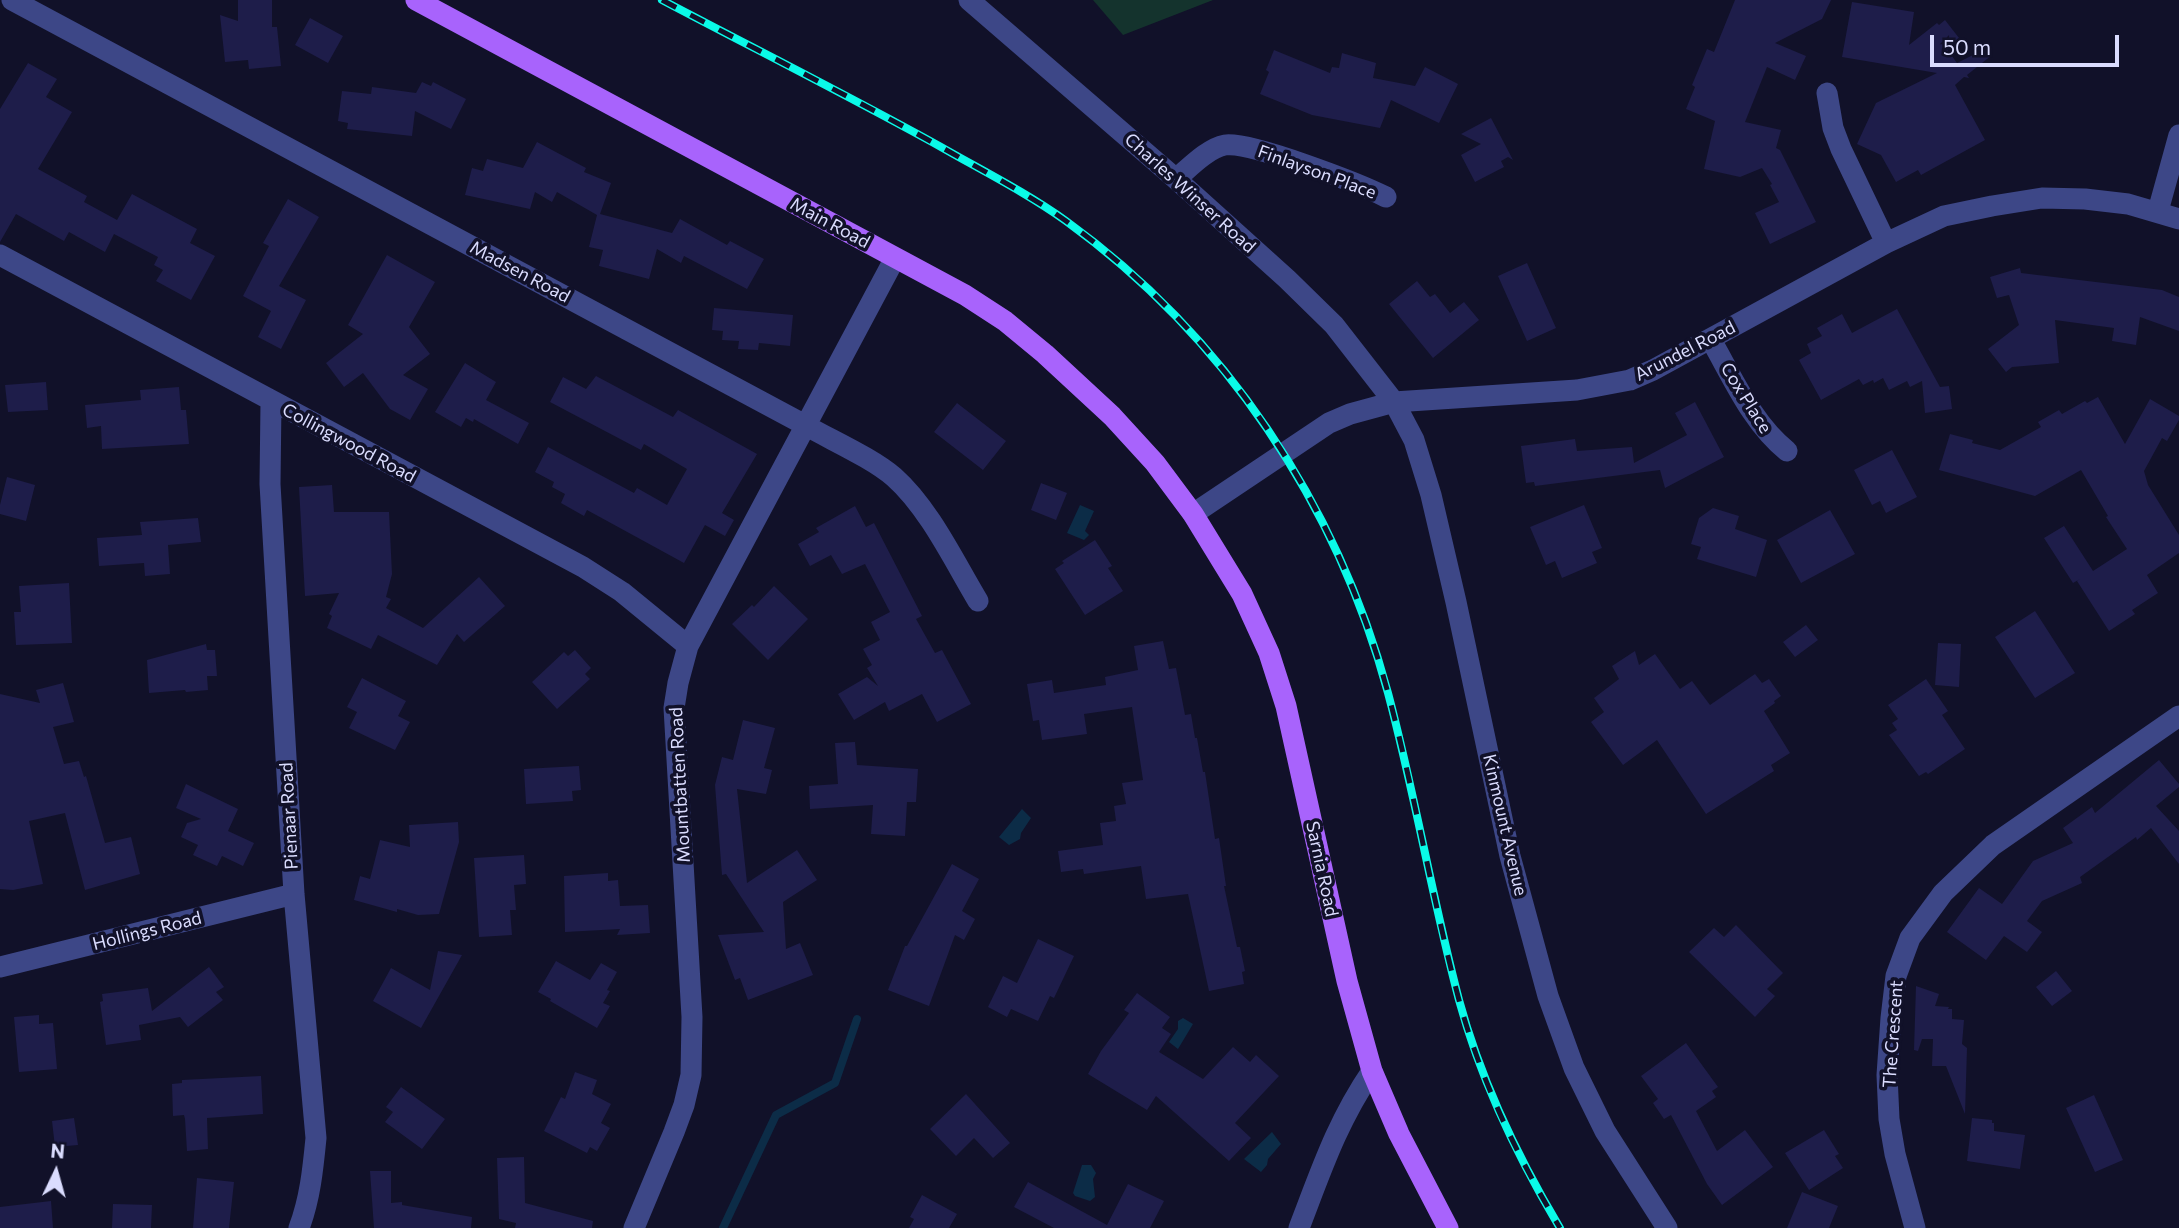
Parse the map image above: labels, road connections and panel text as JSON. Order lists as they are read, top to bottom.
{
  "streets": {
    "main road": ["Main Road", "Sarnia Road"],
    "street": [
      "Finlayson Place",
      "Charles Winser Road",
      "Madsen Road",
      "Arundel Road",
      "Cox Place",
      "Collingwood Road",
      "Mountbatten Road",
      "Pienaar Road",
      "Kinmount Avenue",
      "Hollings Road",
      "The Crescent"
    ]
  },
  "crossings": [
    ["Finlayson Place", "Charles Winser Road"],
    ["Charles Winser Road", "Arundel Road"],
    ["Charles Winser Road", "Kinmount Avenue"],
    ["Main Road", "Arundel Road"],
    ["Main Road", "Mountbatten Road"],
    ["Main Road", "Sarnia Road"],
    ["Madsen Road", "Mountbatten Road"],
    ["Arundel Road", "Cox Place"],
    ["Arundel Road", "Kinmount Avenue"],
    ["Arundel Road", "Sarnia Road"],
    ["Collingwood Road", "Mountbatten Road"],
    ["Collingwood Road", "Pienaar Road"],
    ["Pienaar Road", "Hollings Road"]
  ],
  "scale_bar": "50 m",
  "north": "top"
}
